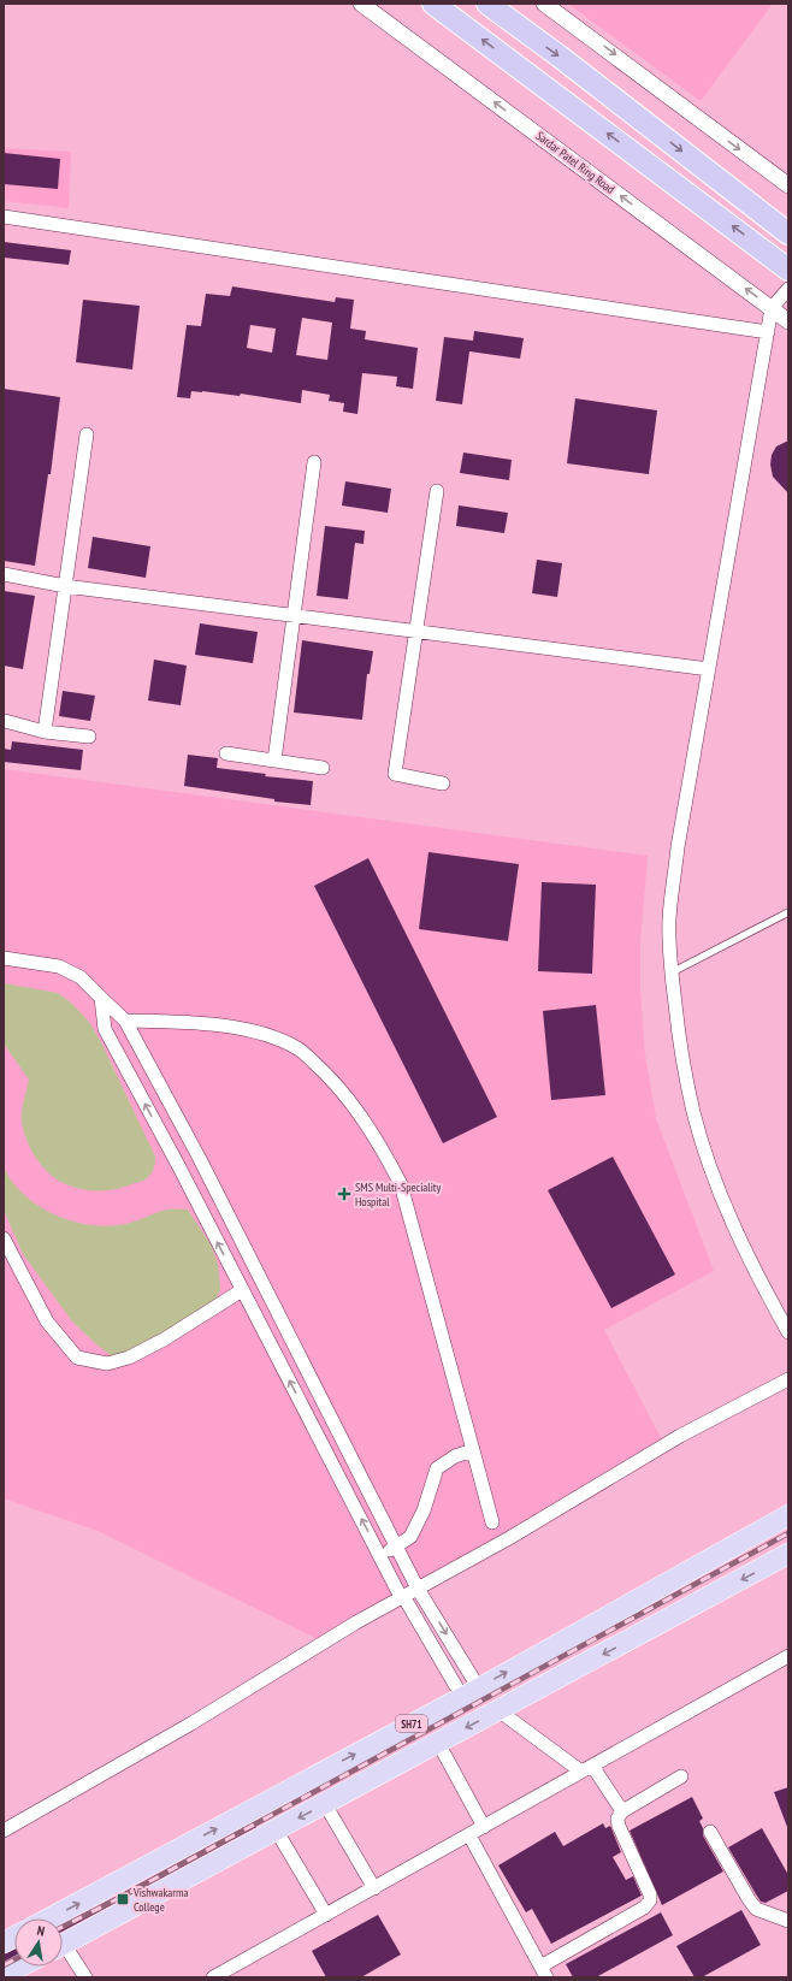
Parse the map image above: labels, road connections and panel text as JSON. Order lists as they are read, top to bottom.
{
  "streets": {
    "main road": ["SH71"],
    "street": ["Sardar Patel Ring Road"]
  },
  "places": {
    "health": ["SMS Multi-Speciality Hospital"],
    "transit": ["Vishwakarma College"]
  },
  "north": "top"
}
